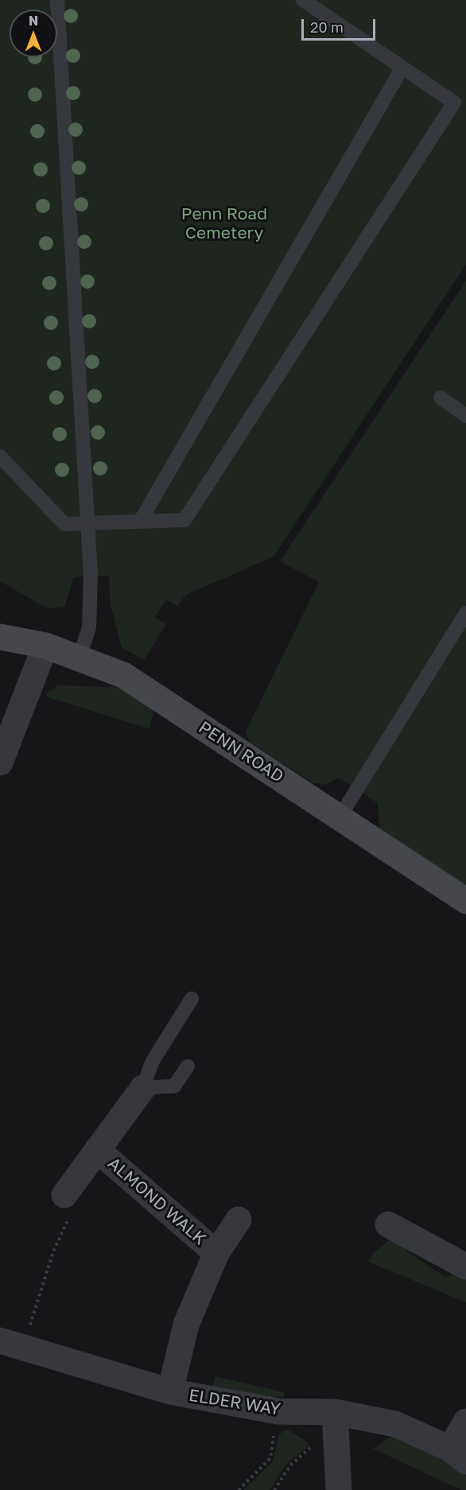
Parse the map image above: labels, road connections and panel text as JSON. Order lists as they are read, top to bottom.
{
  "streets": {
    "main road": ["PENN ROAD"],
    "street": ["ALMOND WALK", "ELDER WAY"]
  },
  "crossings": [
    ["ALMOND WALK", "ELDER WAY"]
  ],
  "parks": ["Penn Road Cemetery"],
  "scale_bar": "20 m",
  "north": "top"
}
